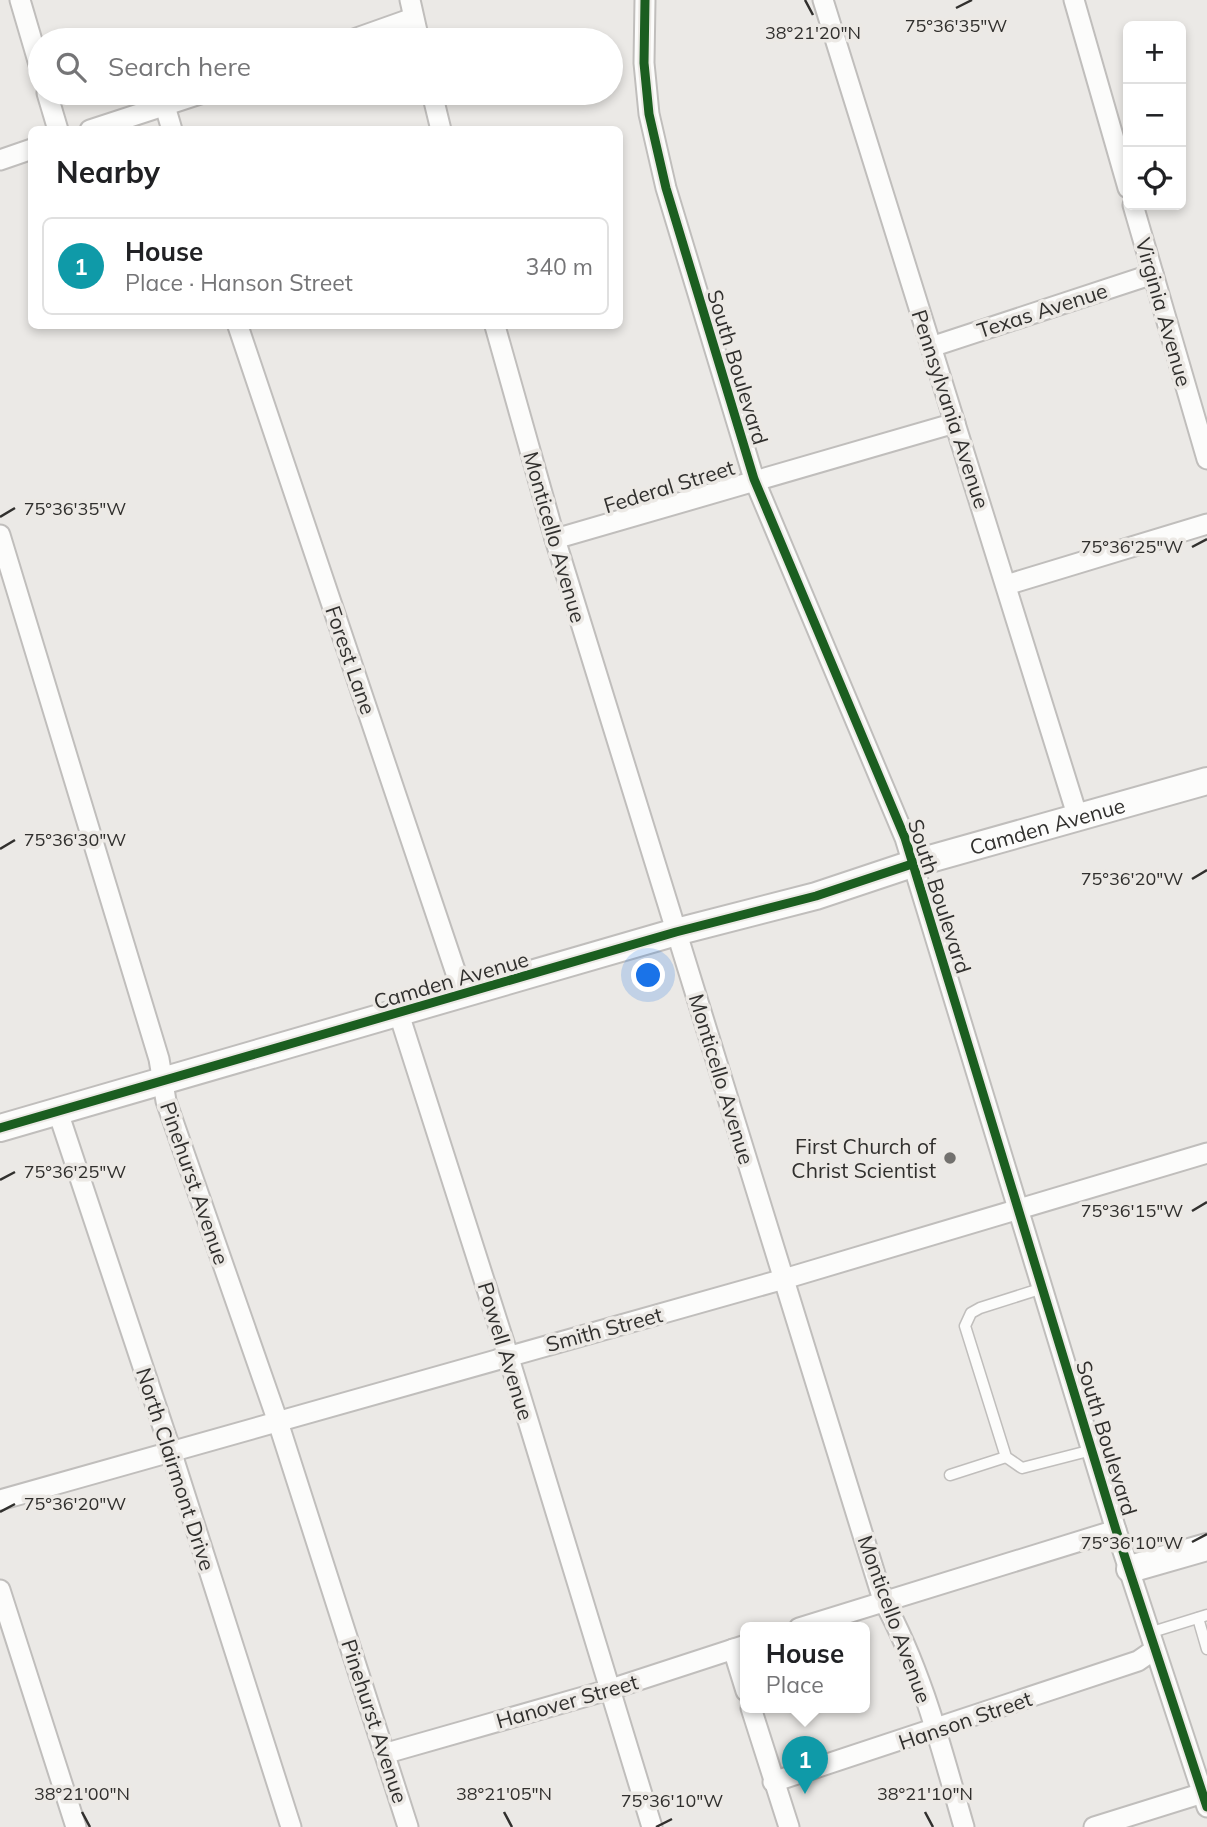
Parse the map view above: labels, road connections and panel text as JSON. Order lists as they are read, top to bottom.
{
  "streets": {
    "street": [
      "Texas Avenue",
      "Virginia Avenue",
      "South Boulevard",
      "Pennsylvania Avenue",
      "Federal Street",
      "Monticello Avenue",
      "Forest Lane",
      "Camden Avenue",
      "Pinehurst Avenue",
      "Smith Street",
      "Powell Avenue",
      "North Clairmont Drive",
      "Hanover Street",
      "Hanson Street"
    ]
  },
  "crossings": [
    ["Texas Avenue", "Virginia Avenue"],
    ["Texas Avenue", "Pennsylvania Avenue"],
    ["South Boulevard", "Federal Street"],
    ["South Boulevard", "Camden Avenue"],
    ["South Boulevard", "Smith Street"],
    ["South Boulevard", "Hanson Street"],
    ["Pennsylvania Avenue", "Federal Street"],
    ["Pennsylvania Avenue", "Camden Avenue"],
    ["Federal Street", "Monticello Avenue"],
    ["Monticello Avenue", "Camden Avenue"],
    ["Monticello Avenue", "Smith Street"],
    ["Monticello Avenue", "Hanson Street"],
    ["Forest Lane", "Camden Avenue"],
    ["Camden Avenue", "Pinehurst Avenue"],
    ["Camden Avenue", "Powell Avenue"],
    ["Camden Avenue", "North Clairmont Drive"],
    ["Pinehurst Avenue", "Smith Street"],
    ["Pinehurst Avenue", "Hanover Street"],
    ["Smith Street", "Powell Avenue"],
    ["Smith Street", "North Clairmont Drive"],
    ["Powell Avenue", "Hanover Street"]
  ],
  "places": ["First Church of Christ Scientist"],
  "page": {
    "map_buttons": ["+", "−"],
    "search": "Search here",
    "heading": "Nearby",
    "list": [
      {
        "mark": "1",
        "name": "House",
        "note": "Place · Hanson Street",
        "value": "340 m"
      }
    ],
    "popup": ["House", "Place"],
    "pins": "1"
  },
  "coordinates": [
    "75°36'35\"W",
    "38°21'20\"N",
    "75°36'25\"W",
    "75°36'30\"W",
    "75°36'20\"W",
    "75°36'15\"W",
    "75°36'10\"W",
    "38°21'00\"N",
    "38°21'05\"N",
    "38°21'10\"N"
  ]
}
